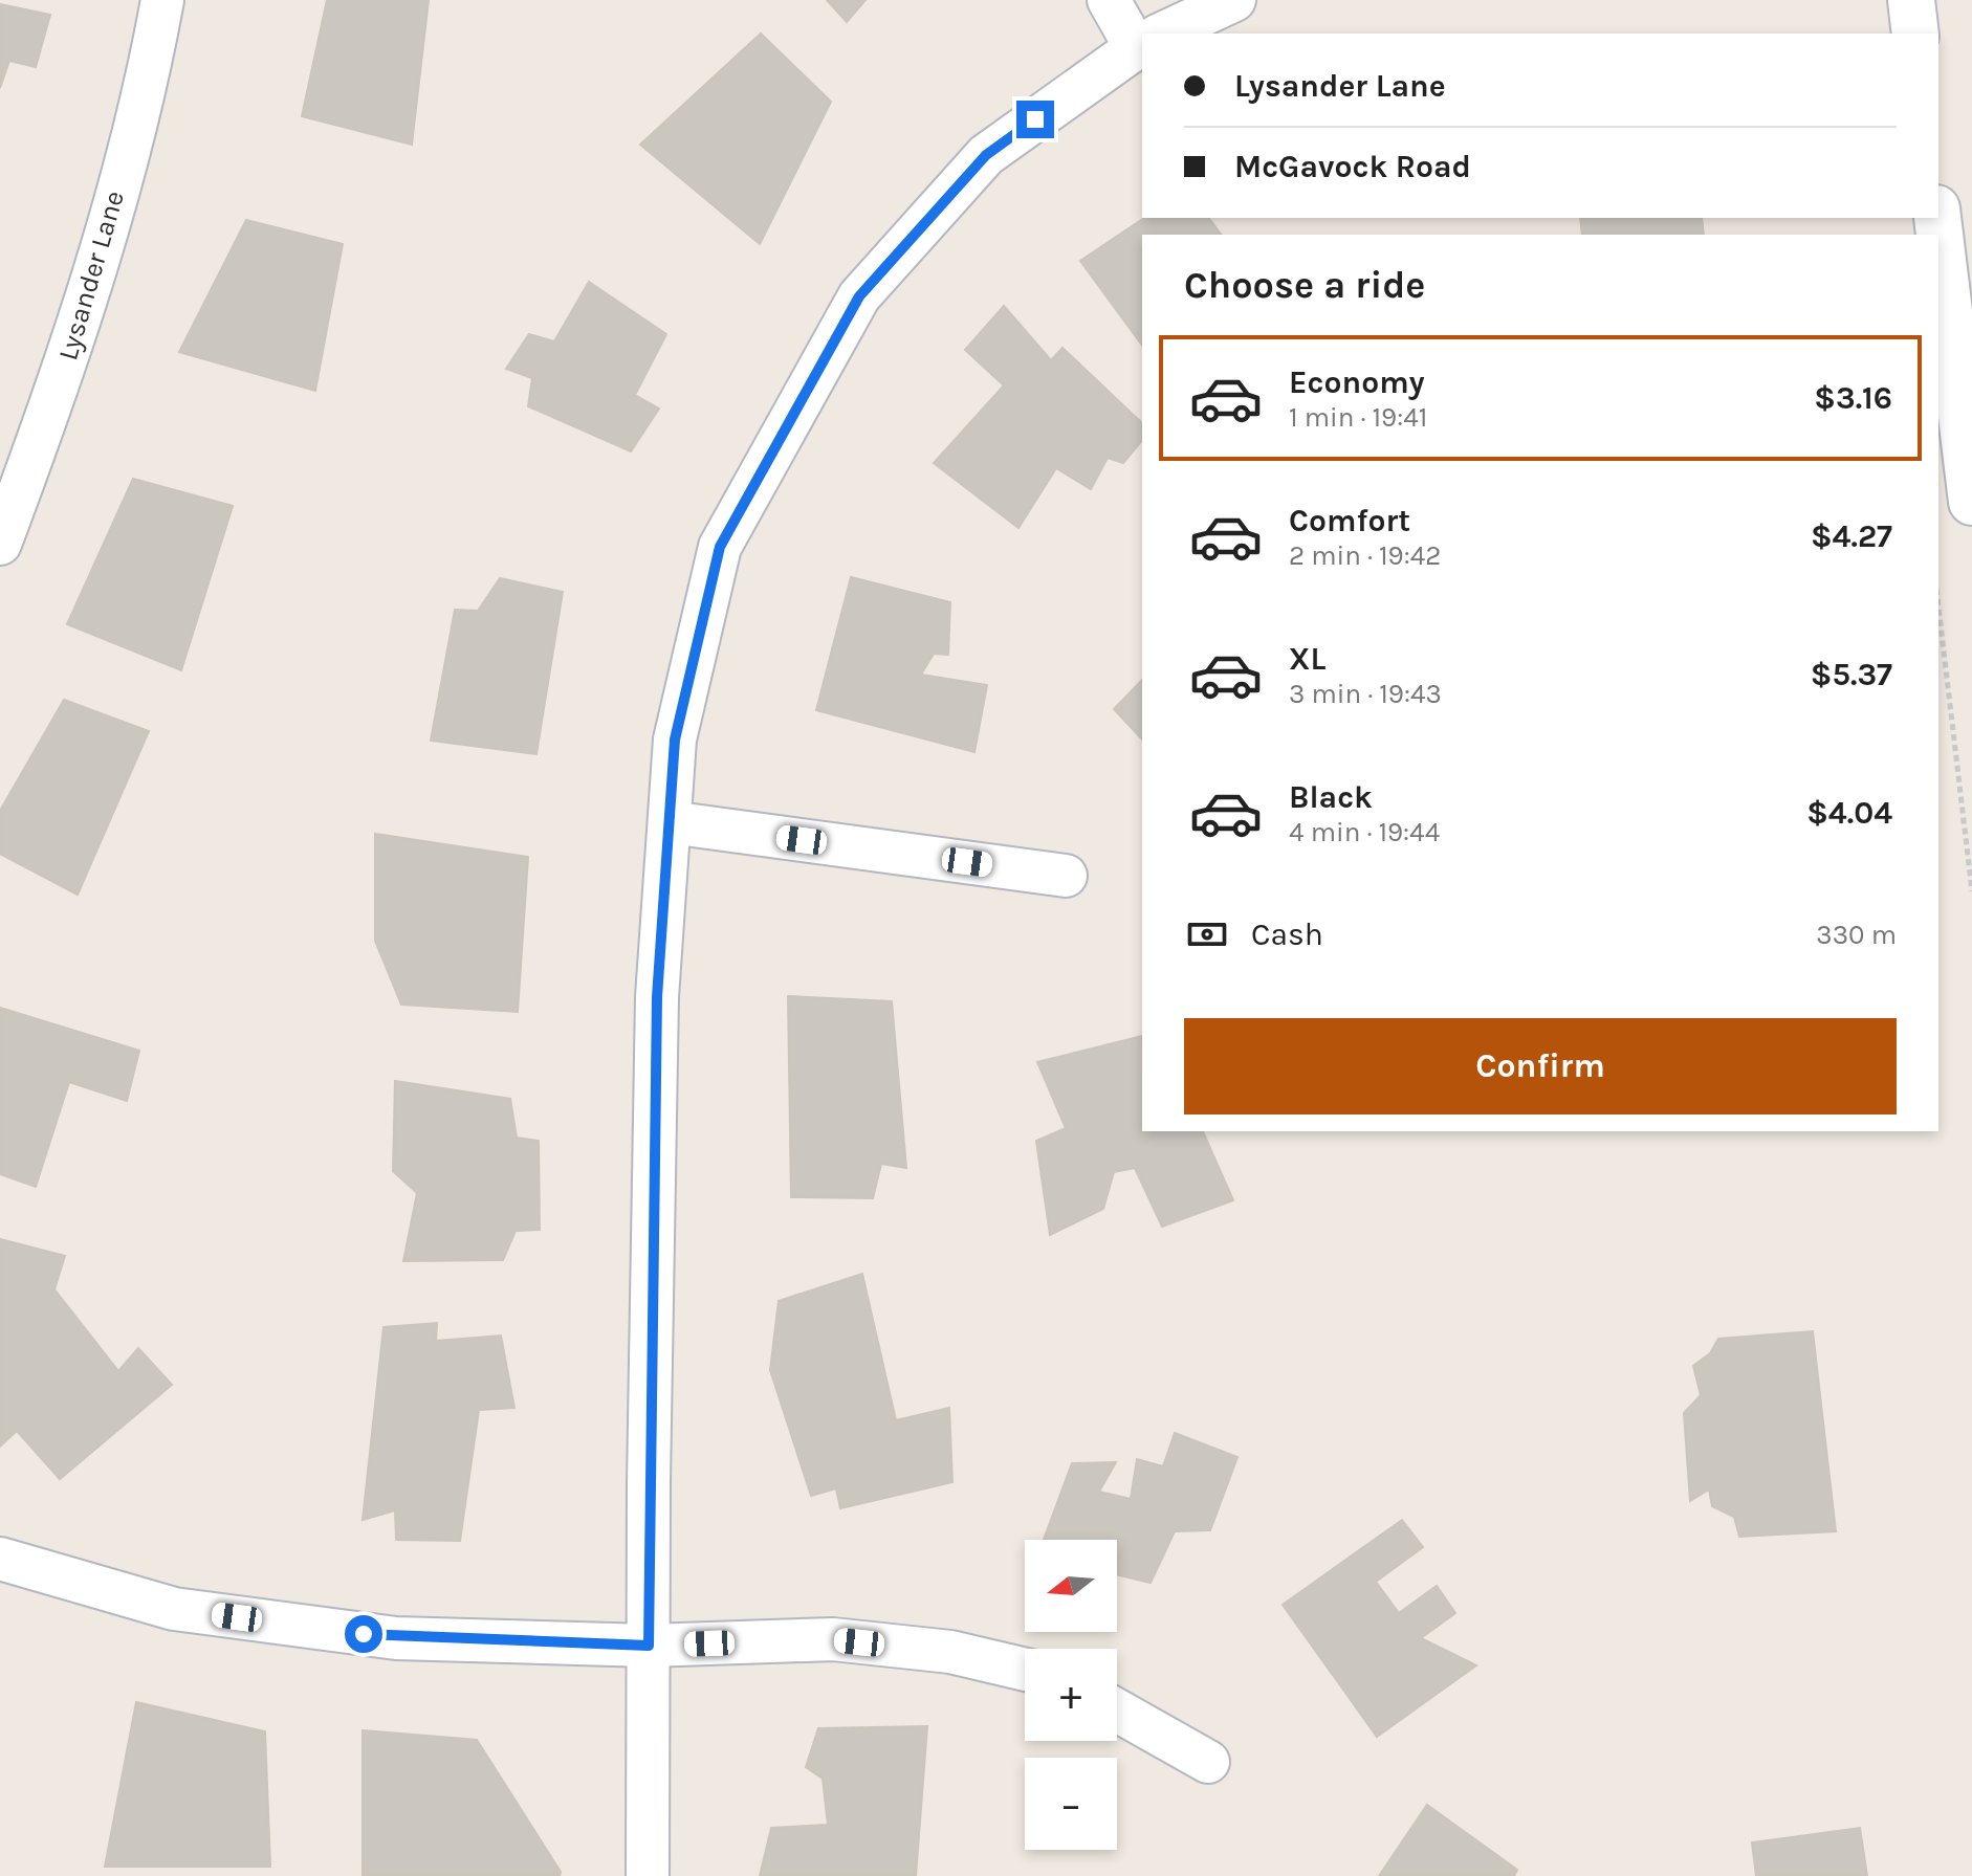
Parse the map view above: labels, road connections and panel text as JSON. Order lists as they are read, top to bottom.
{
  "streets": {
    "street": ["Lysander Lane"]
  },
  "north": "left",
  "page": {
    "banner": ["Lysander Lane", "McGavock Road"],
    "heading": "Choose a ride",
    "list": [
      {
        "name": "Economy",
        "note": "1 min · 19:41",
        "value": "$3.16"
      },
      {
        "name": "Comfort",
        "note": "2 min · 19:42",
        "value": "$4.27"
      },
      {
        "name": "XL",
        "note": "3 min · 19:43",
        "value": "$5.37"
      },
      {
        "name": "Black",
        "note": "4 min · 19:44",
        "value": "$4.04"
      }
    ],
    "pay": ["Cash", "330 m"],
    "buttons": "Confirm",
    "map_buttons": ["+", "−"]
  }
}
